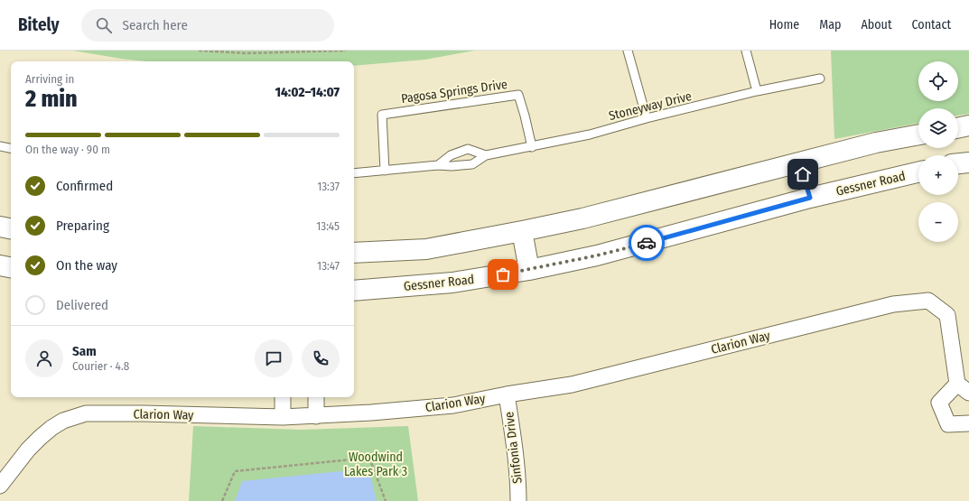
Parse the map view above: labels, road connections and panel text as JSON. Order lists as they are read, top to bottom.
{
  "streets": {
    "main road": ["Gessner Road"],
    "street": ["Clarion Way", "Sinfonia Drive"],
    "lane": ["Pagosa Springs Drive", "Stoneyway Drive"]
  },
  "crossings": [
    ["Pagosa Springs Drive", "Stoneyway Drive"],
    ["Clarion Way", "Sinfonia Drive"]
  ],
  "parks": ["Woodwind Lakes Park 3"],
  "page": {
    "header": "Bitely",
    "search": "Search here",
    "nav": [
      "Home",
      "Map",
      "About",
      "Contact"
    ],
    "map_buttons": ["+", "−"],
    "heading": ["2 min", "Arriving in", "14:02–14:07"],
    "panel": ["Sam", "Courier · 4.8"],
    "bar": "On the way · 90 m",
    "list": [
      ["Confirmed", "13:37"],
      ["Preparing", "13:45"],
      ["On the way", "13:47"],
      "Delivered"
    ]
  }
}
